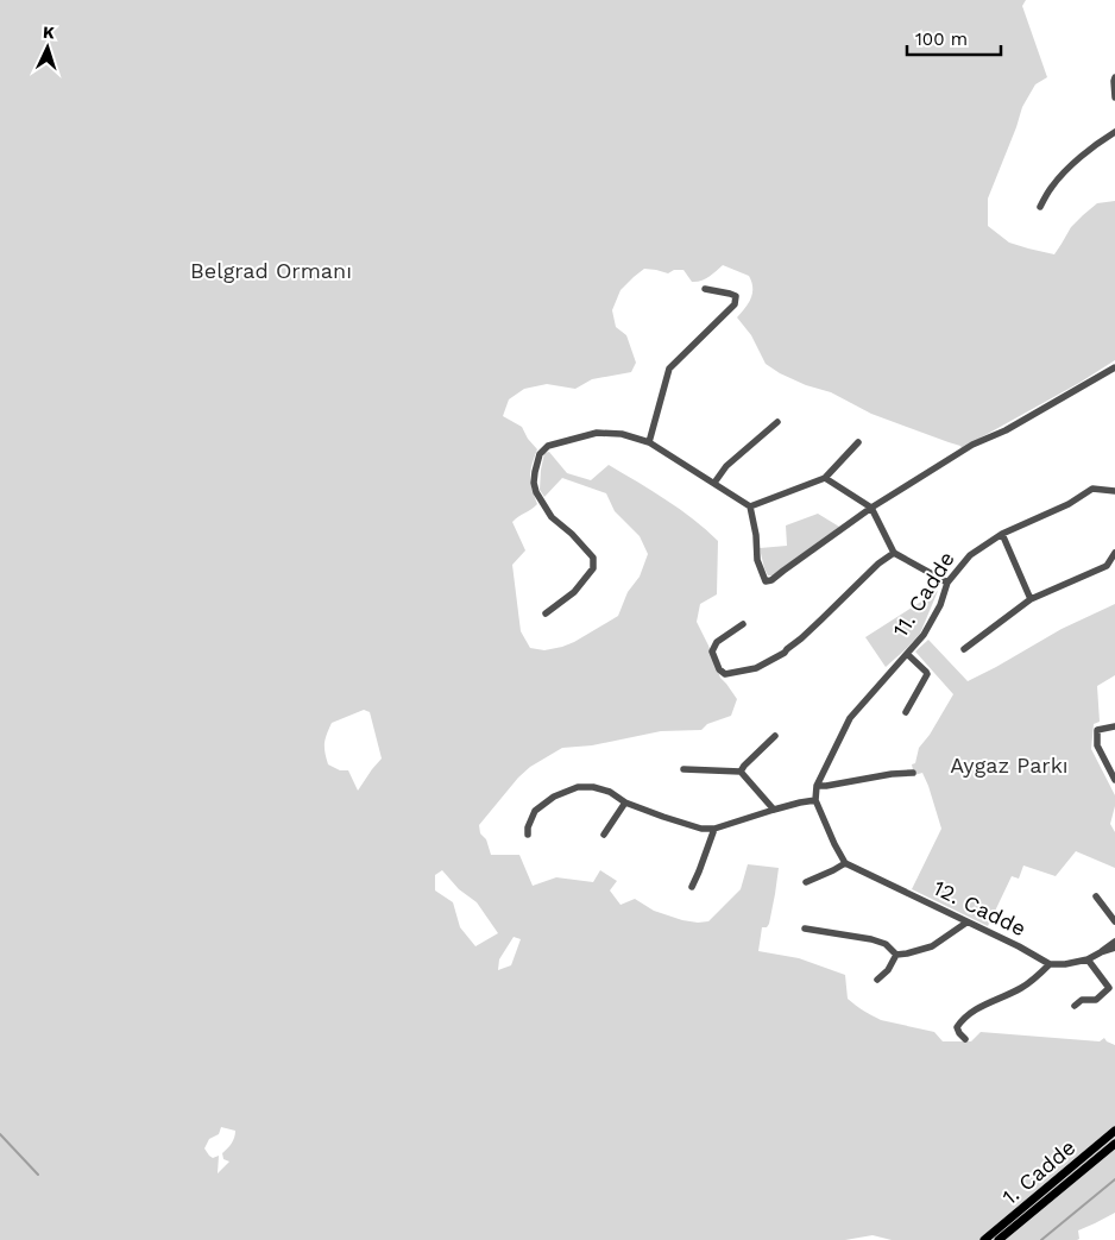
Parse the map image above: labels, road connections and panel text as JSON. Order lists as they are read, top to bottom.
{
  "streets": {
    "main road": ["1. Cadde"],
    "street": ["11. Cadde", "12. Cadde"]
  },
  "parks": ["Belgrad Ormanı", "Aygaz Parkı"],
  "scale_bar": "100 m",
  "north": "top"
}
